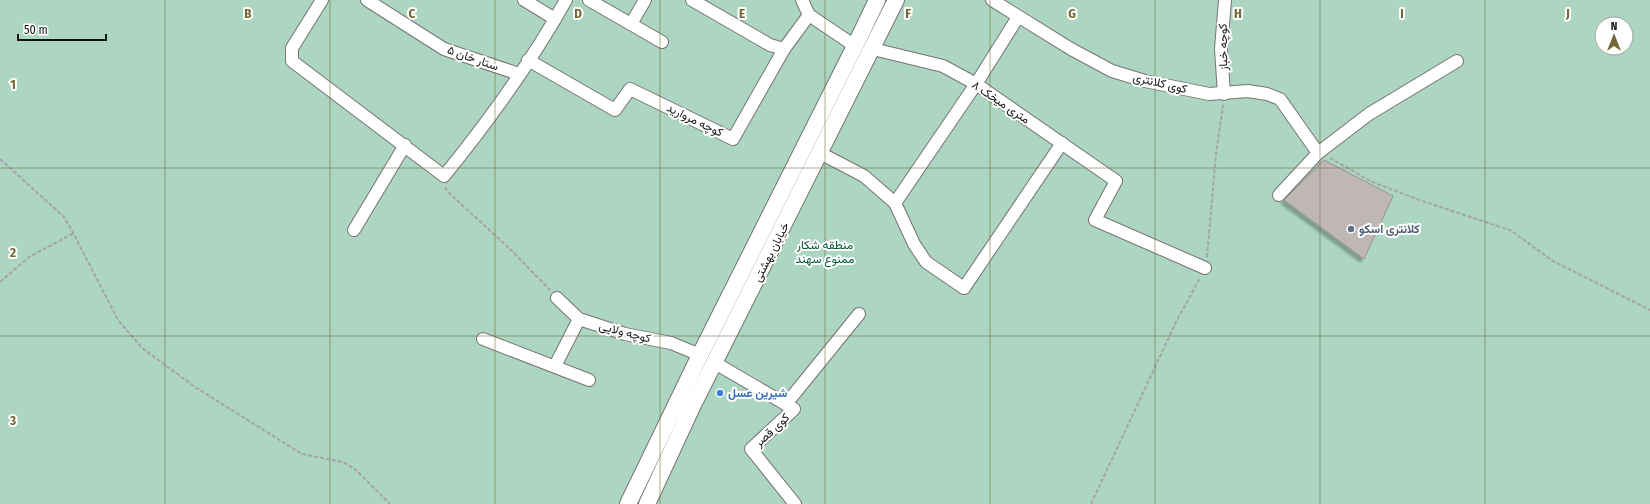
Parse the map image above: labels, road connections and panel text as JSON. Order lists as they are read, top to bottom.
{
  "streets": {
    "main road": ["خیابان بهشتی"],
    "street": [
      "کوچه خباز",
      "ستار خان ۵",
      "کوی کلانتری",
      "۸ متری میخک",
      "کوچه مروارید",
      "کوچه ولایی",
      "کوی قصر"
    ]
  },
  "crossings": [
    ["کوچه خباز", "کوی کلانتری"],
    ["۸ متری میخک", "خیابان بهشتی"],
    ["خیابان بهشتی", "کوچه ولایی"],
    ["خیابان بهشتی", "کوی قصر"]
  ],
  "parks": ["منطقه شکار ممنوع سهند"],
  "places": ["کلانتری اسکو", "شیرین عسل"],
  "scale_bar": "50 m",
  "north": "top",
  "grid": {
    "columns": [
      "B",
      "C",
      "D",
      "E",
      "F",
      "G",
      "H",
      "I",
      "J"
    ],
    "rows": ["1", "2", "3"]
  }
}
